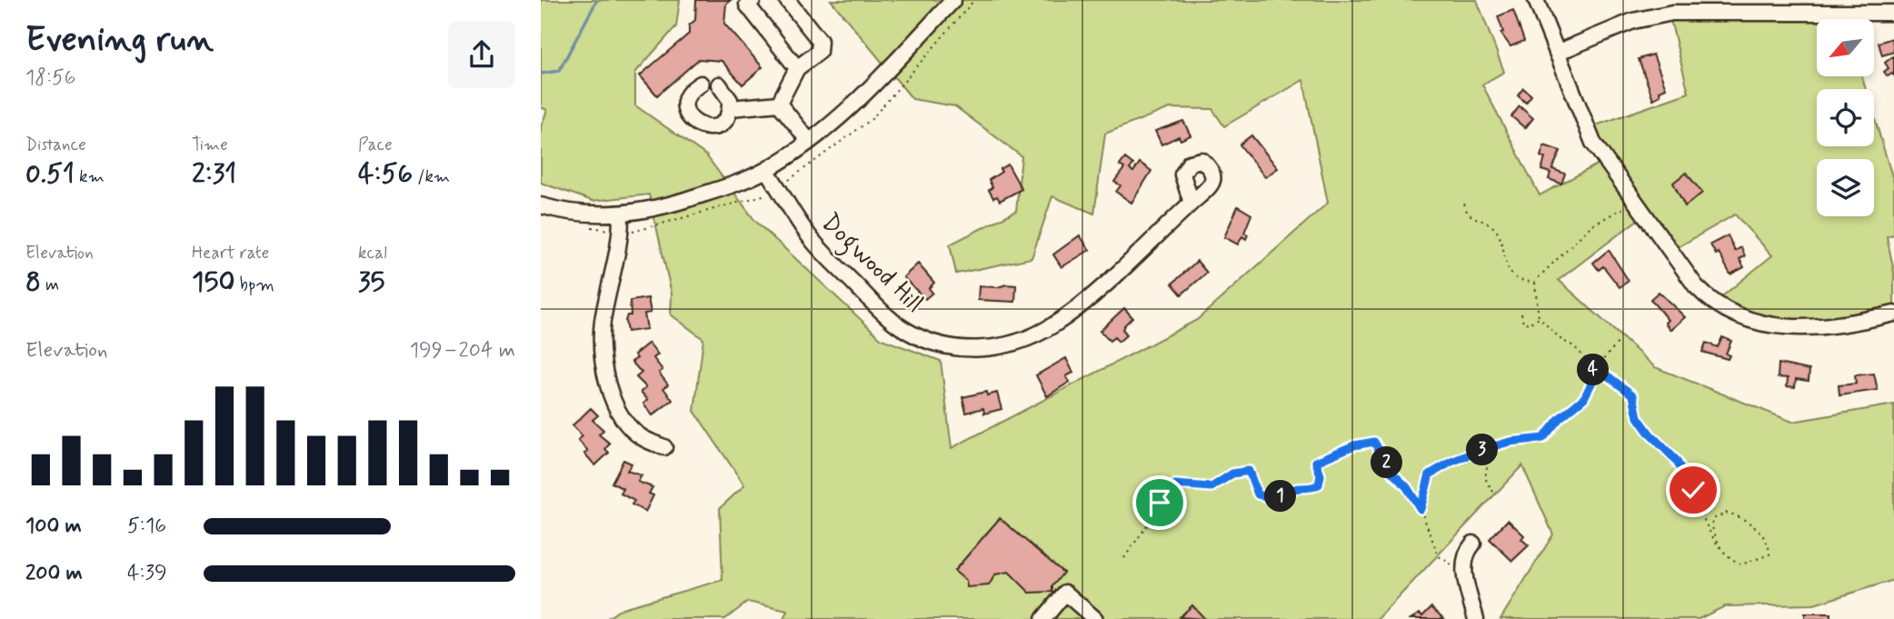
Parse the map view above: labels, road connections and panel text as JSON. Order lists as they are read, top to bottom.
{
  "streets": {
    "street": ["Dogwood Hill"]
  },
  "north": "bottom left",
  "page": {
    "heading": ["Evening run", "18:56"],
    "stats": [
      ["Distance", "0.51 km"],
      ["Time", "2:31"],
      ["Pace", "4:56 /km"],
      ["Elevation", "8 m"],
      ["Heart rate", "150 bpm"],
      ["kcal", "35"]
    ],
    "chart": ["Elevation", "199–204 m"],
    "pins": [
      "4",
      "3",
      "2",
      "1"
    ],
    "list": [
      {
        "name": "100 m",
        "note": "5:16"
      },
      {
        "name": "200 m",
        "note": "4:39"
      }
    ]
  }
}
